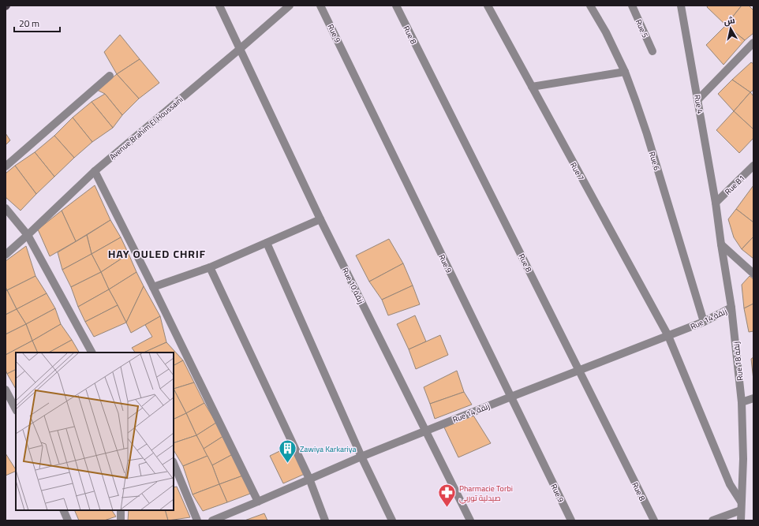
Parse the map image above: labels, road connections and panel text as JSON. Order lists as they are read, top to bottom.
{
  "streets": {
    "street": [
      "Rue 5",
      "Rue 9",
      "Rue 8",
      "Rue 4",
      "Avenue Brahim El Houssaini",
      "Rue 6",
      "Rue 7",
      "Rue B1",
      "Rue 10 زنقة",
      "Rue 14 زنقة",
      "Rue 18 زنقة"
    ]
  },
  "crossings": [
    ["Rue 9", "Rue 14 زنقة"],
    ["Rue 8", "Rue 14 زنقة"],
    ["Rue 4", "Rue B1"],
    ["Rue 4", "Rue 18 زنقة"],
    ["Avenue Brahim El Houssaini", "Rue 10 زنقة"],
    ["Rue 6", "Rue 14 زنقة"],
    ["Rue 7", "Rue 14 زنقة"],
    ["Rue 7", "Rue 18 زنقة"],
    ["Rue B1", "Rue 18 زنقة"],
    ["Rue 10 زنقة", "Rue 14 زنقة"],
    ["Rue 14 زنقة", "Rue 18 زنقة"]
  ],
  "districts": ["HAY OULED CHRIF"],
  "places": {
    "building": ["Zawiya Karkariya"],
    "pharmacy": ["Pharmacie Torbi صيدلية توربي"]
  },
  "scale_bar": "20 m",
  "north": "top"
}
